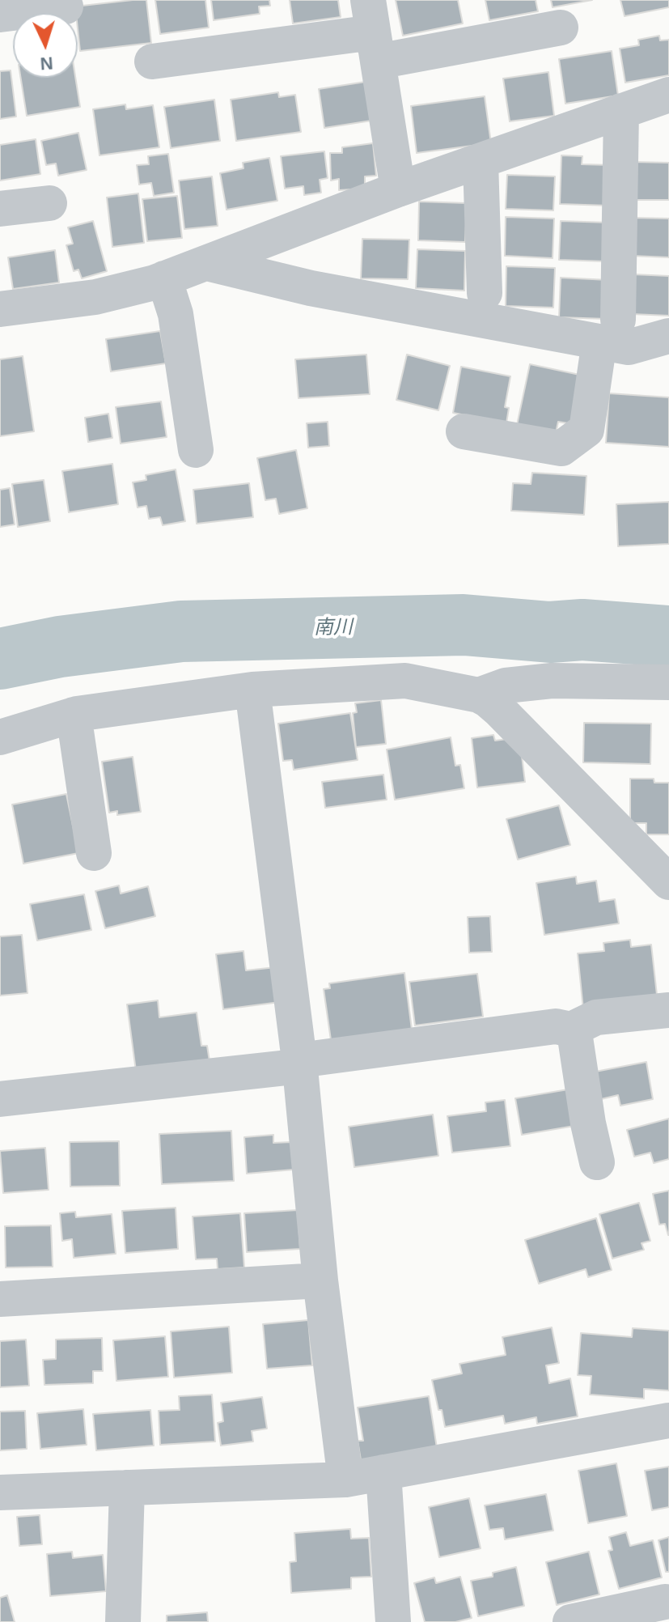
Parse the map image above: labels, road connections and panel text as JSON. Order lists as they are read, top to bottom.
{
  "water": ["南川"],
  "north": "bottom"
}
